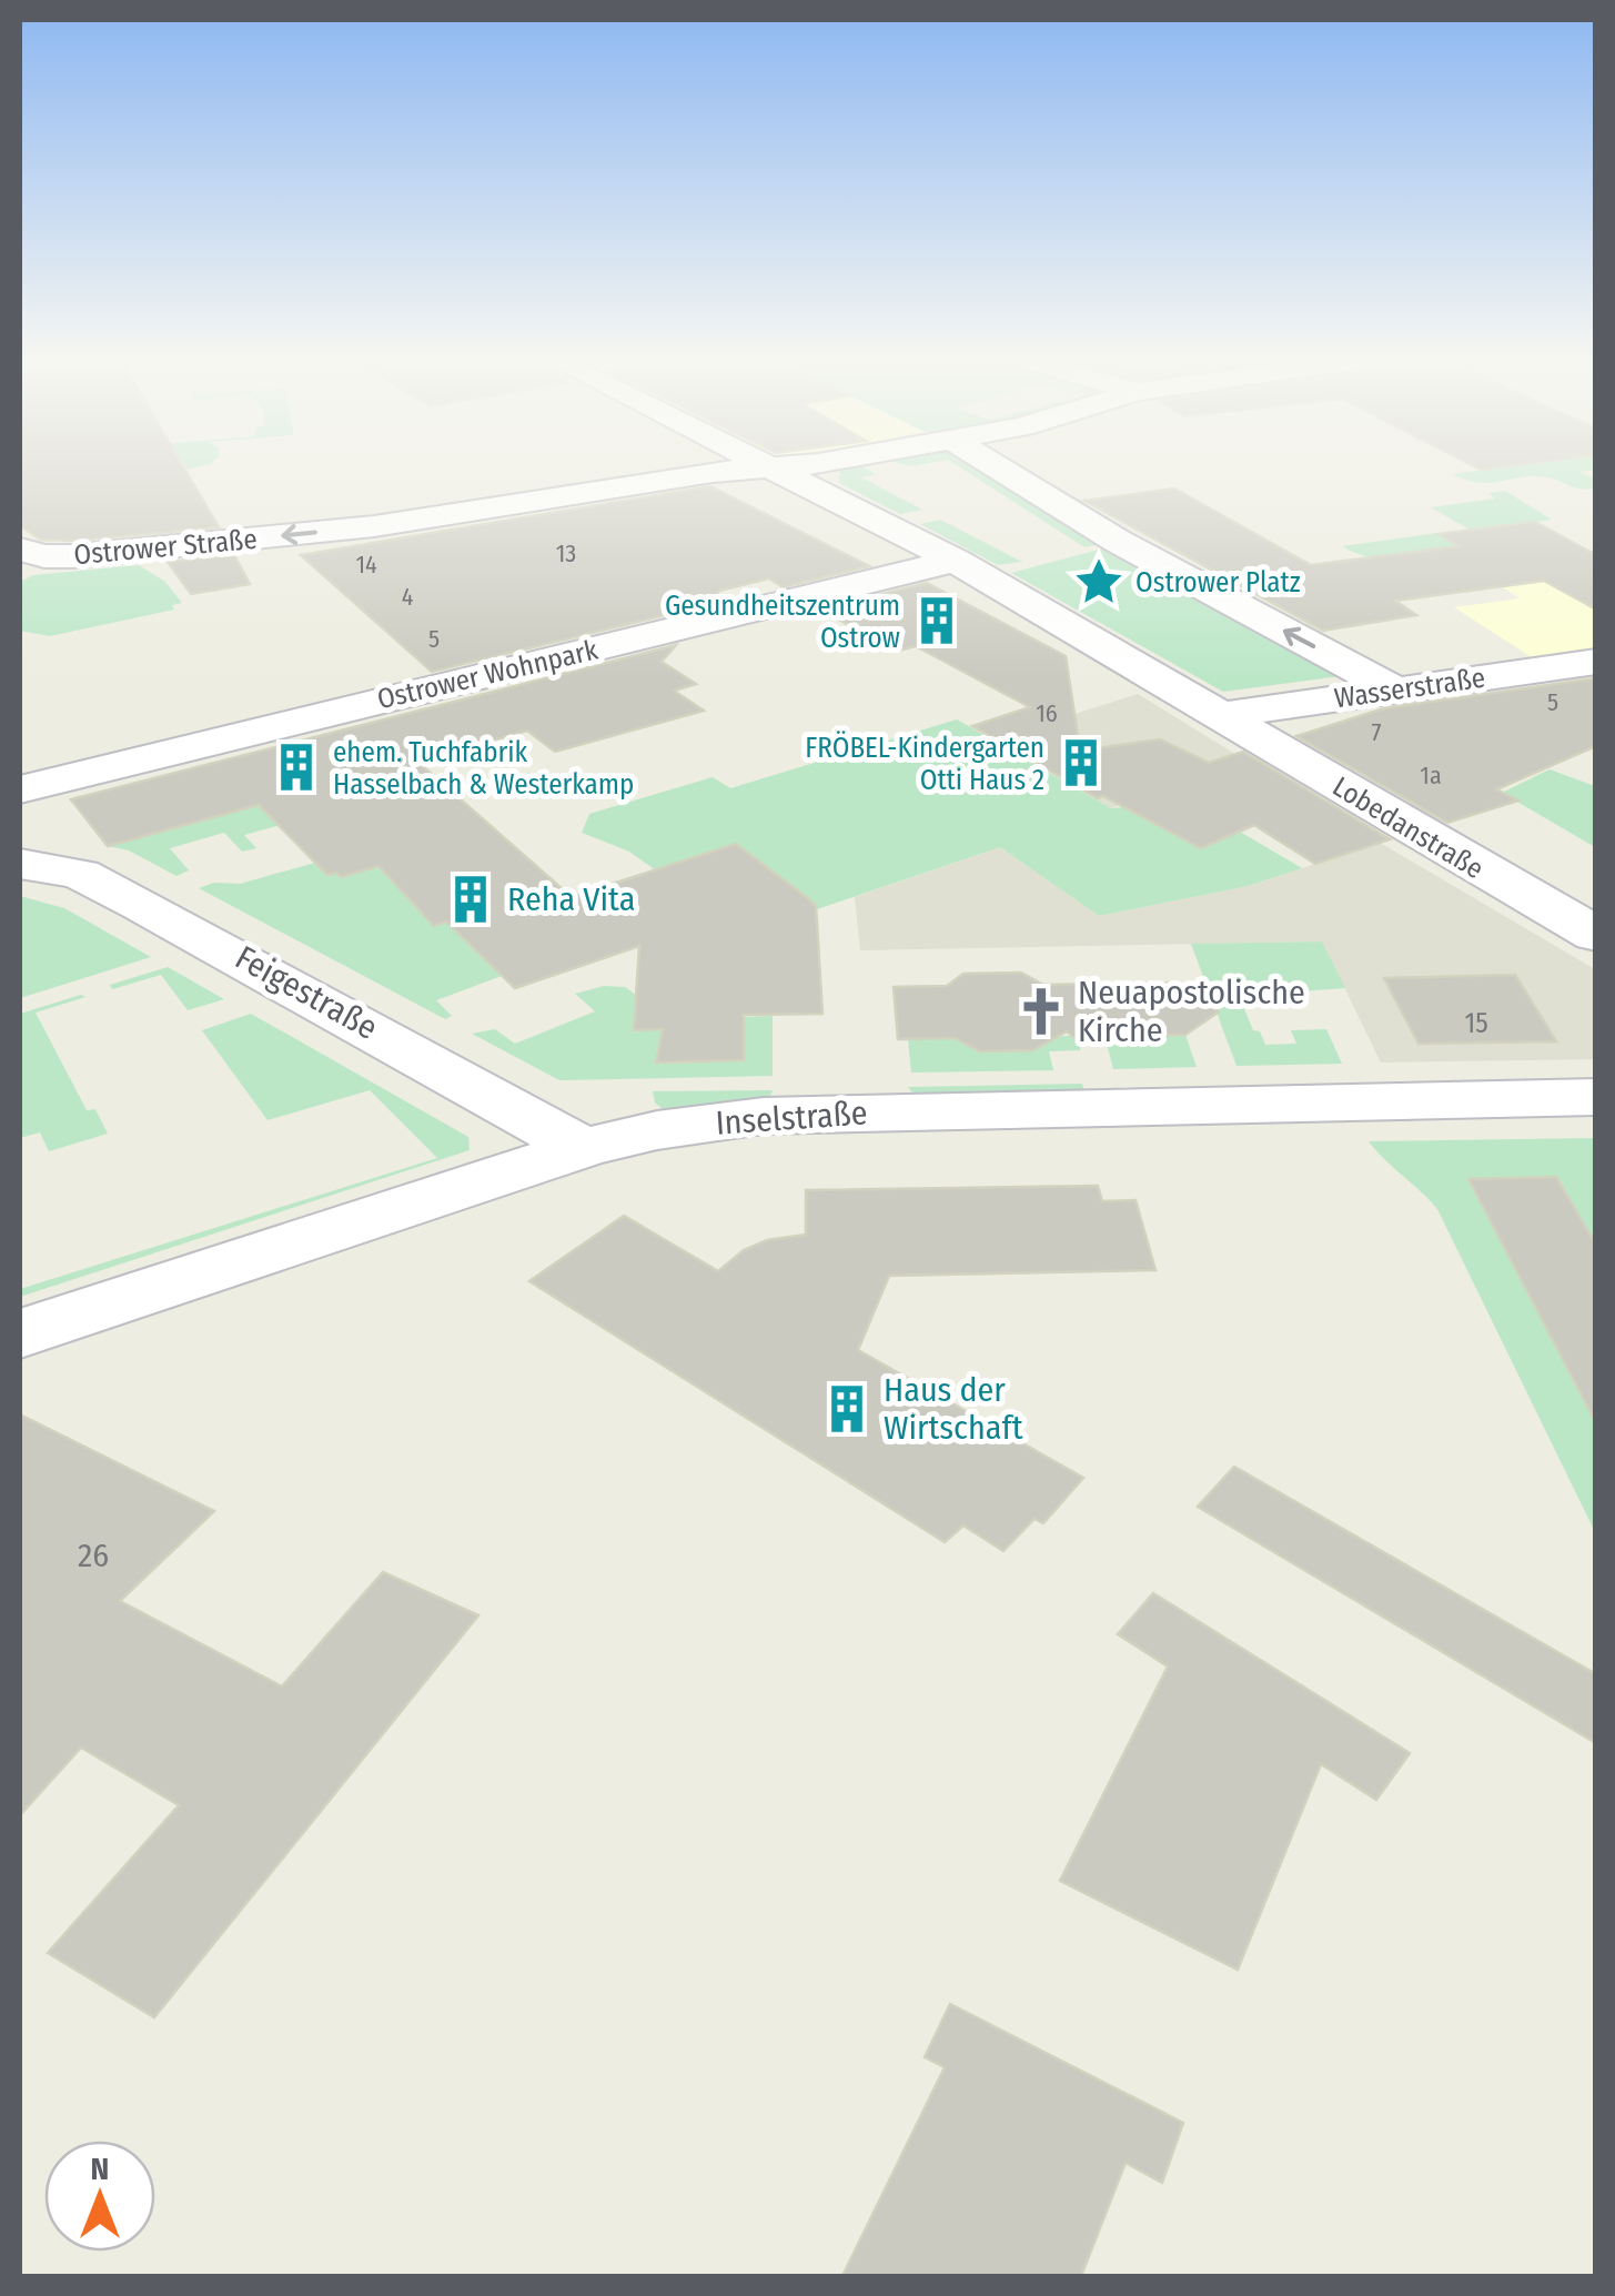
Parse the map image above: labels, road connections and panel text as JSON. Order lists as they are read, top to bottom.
{
  "streets": {
    "street": [
      "Ostrower Straße",
      "Ostrower Wohnpark",
      "Wasserstraße",
      "Lobedanstraße",
      "Feigestraße",
      "Inselstraße"
    ]
  },
  "crossings": [
    ["Wasserstraße", "Lobedanstraße"],
    ["Feigestraße", "Inselstraße"]
  ],
  "one_way": ["Ostrower Straße"],
  "places": {
    "place": ["Ostrower Platz"],
    "building": [
      "Gesundheitszentrum Ostrow",
      "FRÖBEL-Kindergarten Otti Haus 2",
      "ehem. Tuchfabrik Hasselbach & Westerkamp",
      "Reha Vita",
      "Haus der Wirtschaft"
    ],
    "church": ["Neuapostolische Kirche"]
  },
  "house_numbers": [
    "13",
    "14",
    "4",
    "5",
    "5",
    "16",
    "7",
    "1a",
    "15",
    "26"
  ],
  "north": "top"
}
